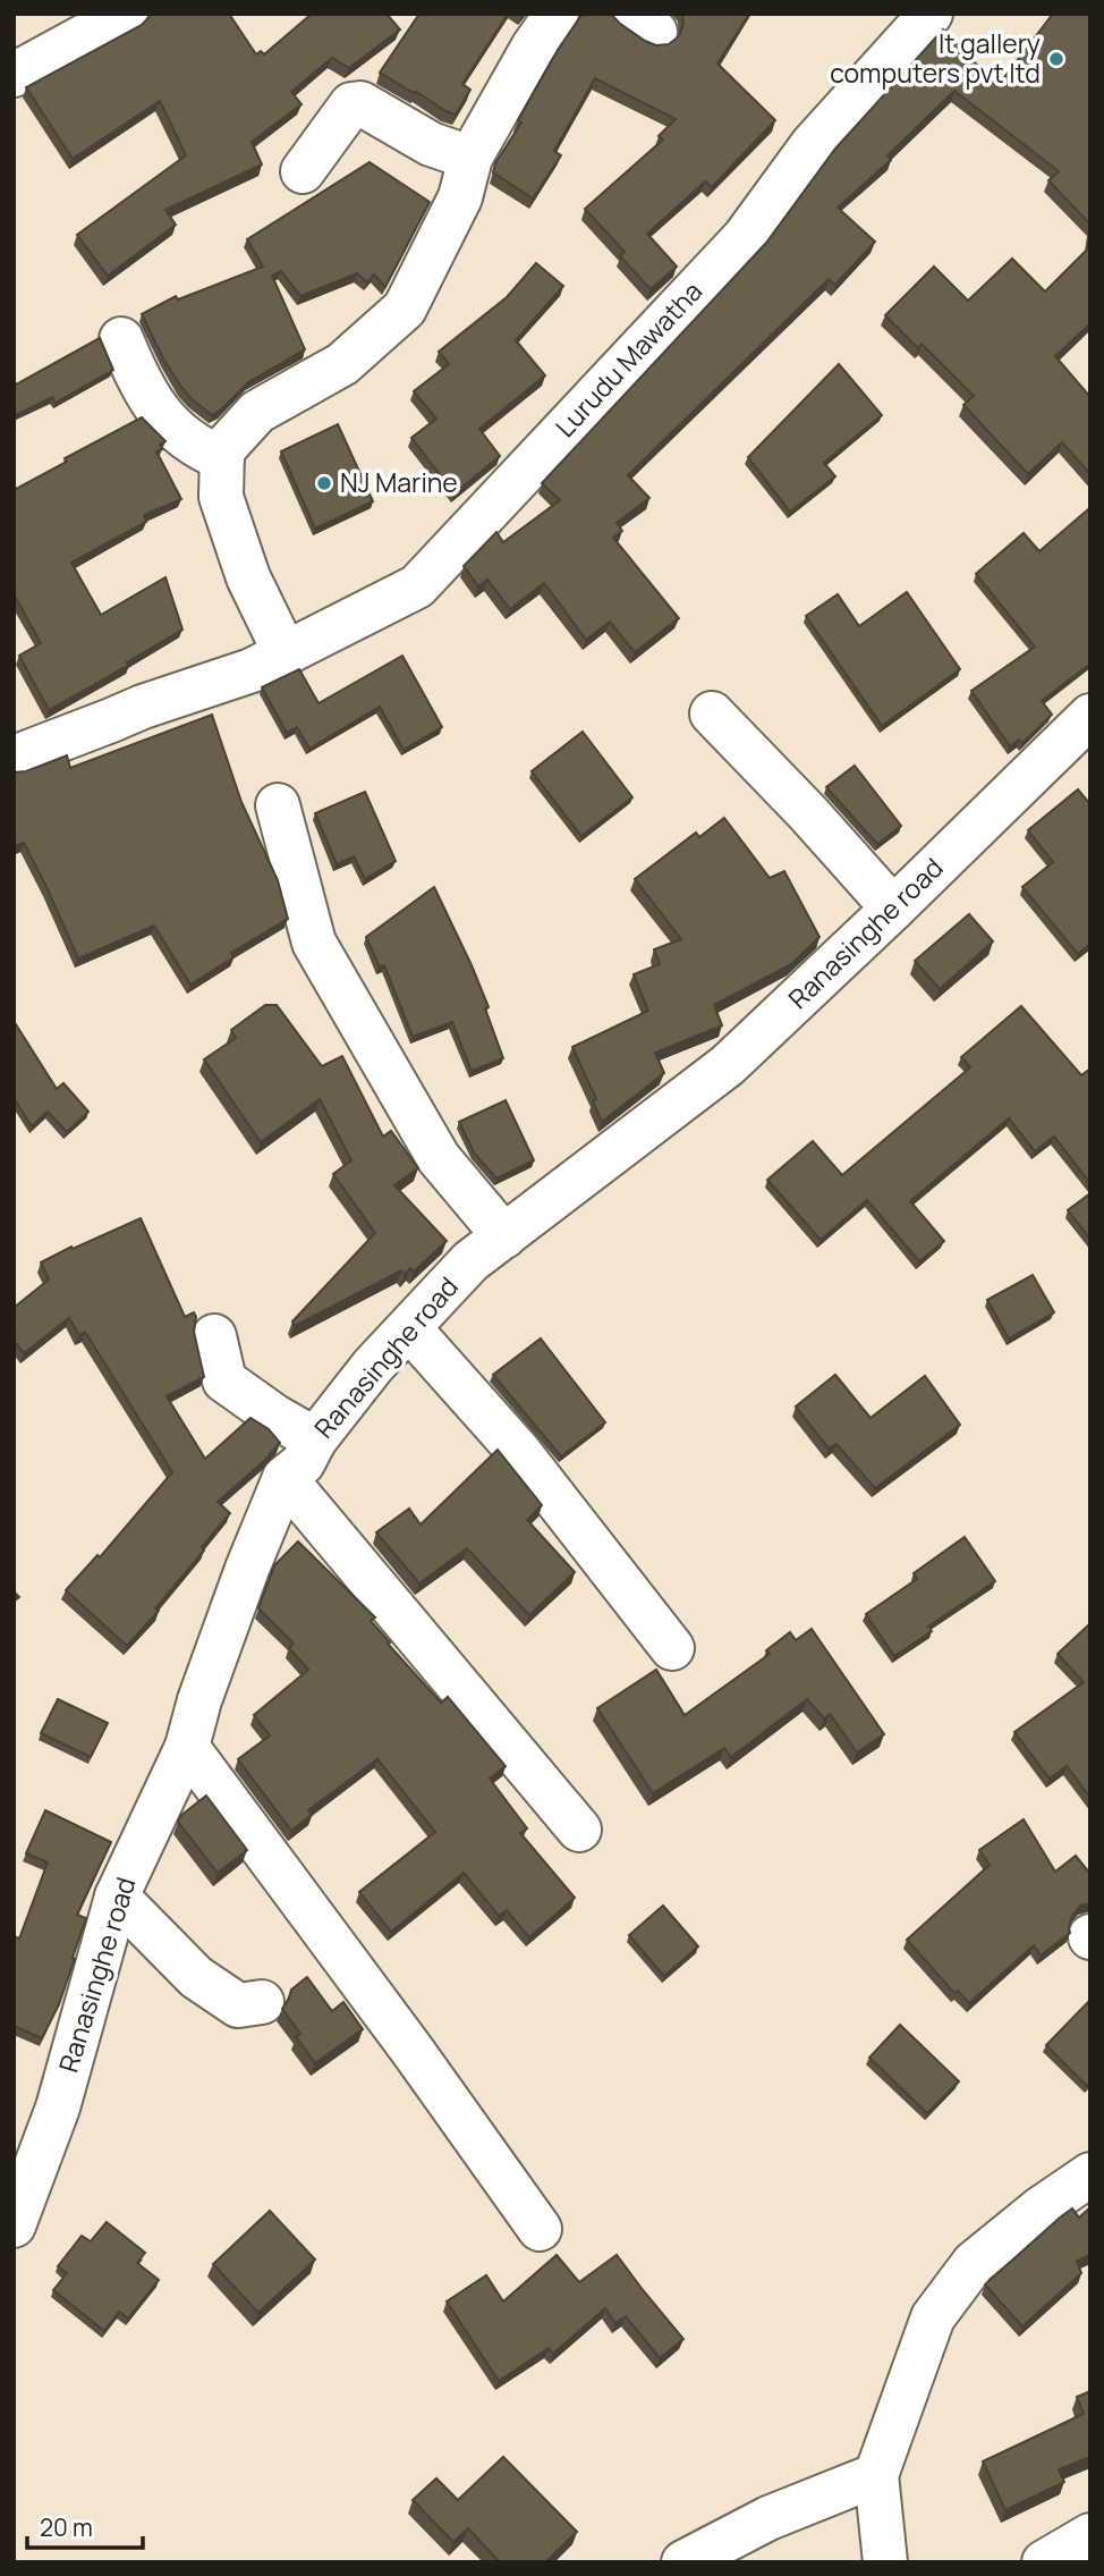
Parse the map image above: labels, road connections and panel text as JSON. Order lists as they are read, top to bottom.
{
  "streets": {
    "street": ["Lurudu Mawatha", "Ranasinghe road"]
  },
  "places": ["It gallery computers pvt ltd", "NJ Marine"],
  "scale_bar": "20 m"
}
